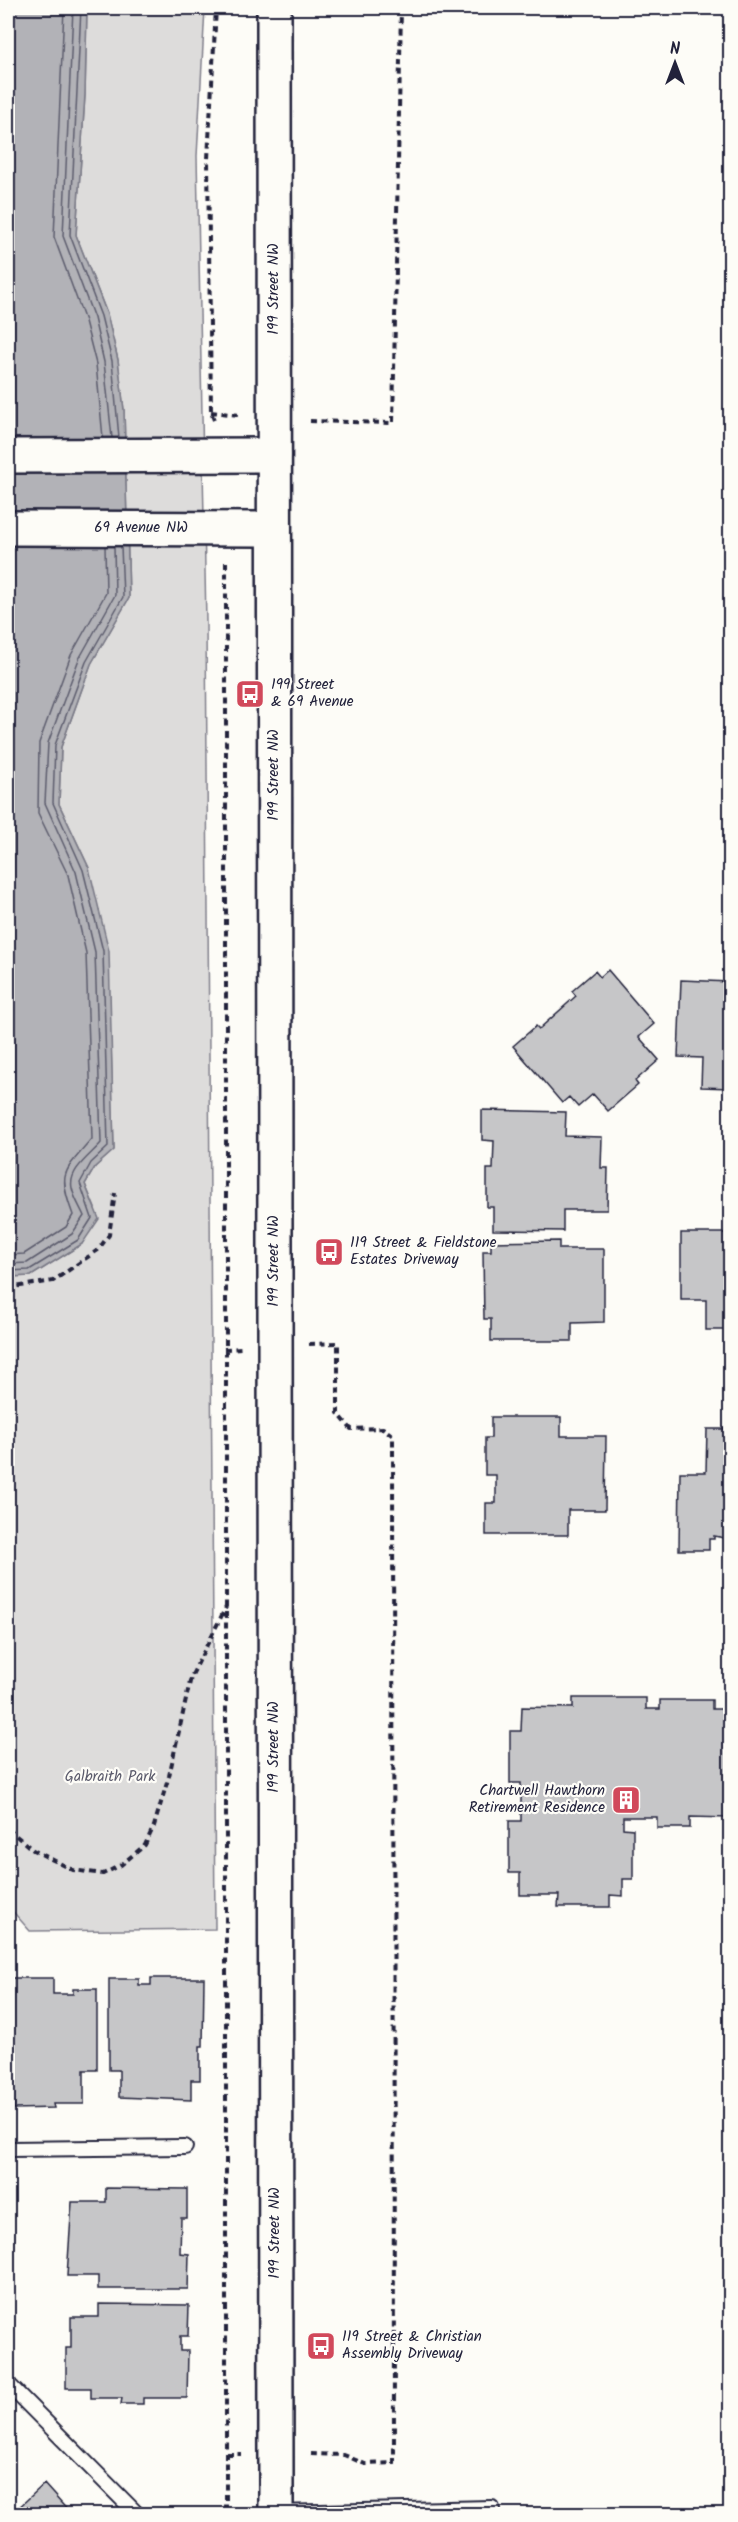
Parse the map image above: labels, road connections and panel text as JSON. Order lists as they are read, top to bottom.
{
  "streets": {
    "main road": ["199 Street NW", "69 Avenue NW"]
  },
  "crossings": [
    ["199 Street NW", "69 Avenue NW"]
  ],
  "parks": ["Galbraith Park"],
  "places": {
    "bus stop": ["199 Street & 69 Avenue", "119 Street & Fieldstone Estates Driveway", "119 Street & Christian Assembly Driveway"],
    "building": ["Chartwell Hawthorn Retirement Residence"]
  },
  "north": "top"
}
